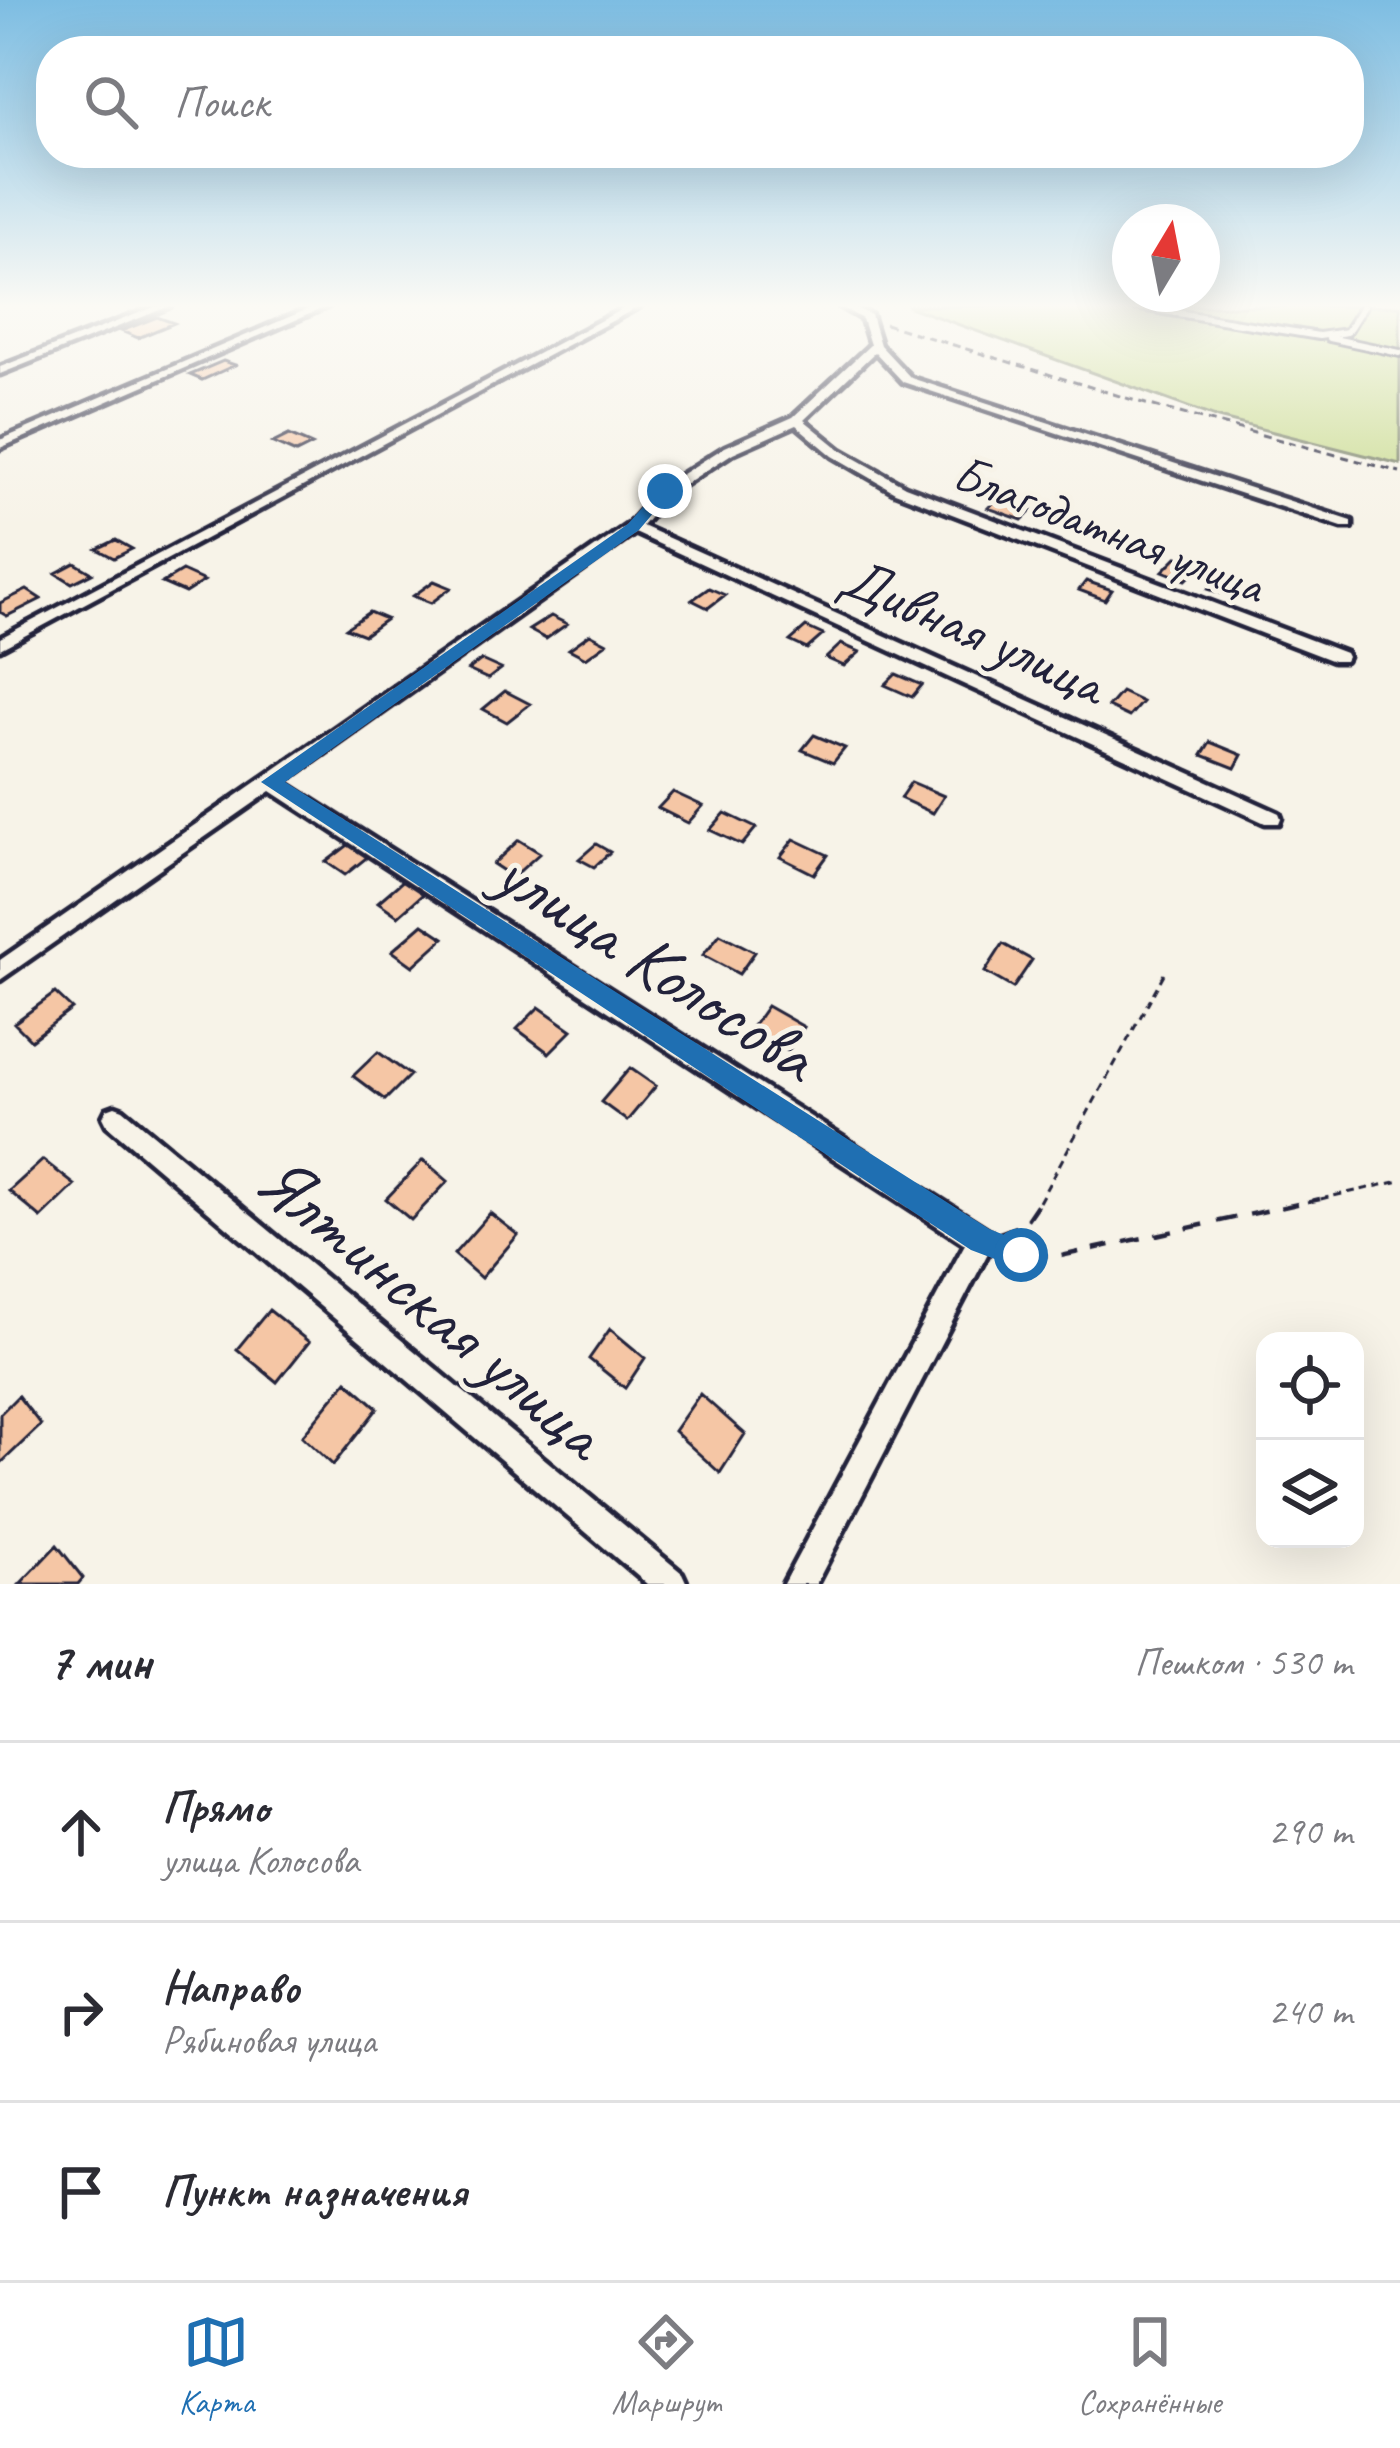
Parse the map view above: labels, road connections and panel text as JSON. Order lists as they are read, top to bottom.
{
  "streets": {
    "street": [
      "Благодатная улица",
      "Дивная улица",
      "улица Колосова",
      "Ялтинская улица"
    ]
  },
  "north": "top",
  "page": {
    "search": "Поиск",
    "heading": ["7 мин", "Пешком · 530 m"],
    "list": [
      ["Прямо", "улица Колосова", "290 m"],
      ["Направо", "Рябиновая улица", "240 m"],
      "Пункт назначения"
    ],
    "nav": ["Карта", "Маршрут", "Сохранённые"]
  }
}
